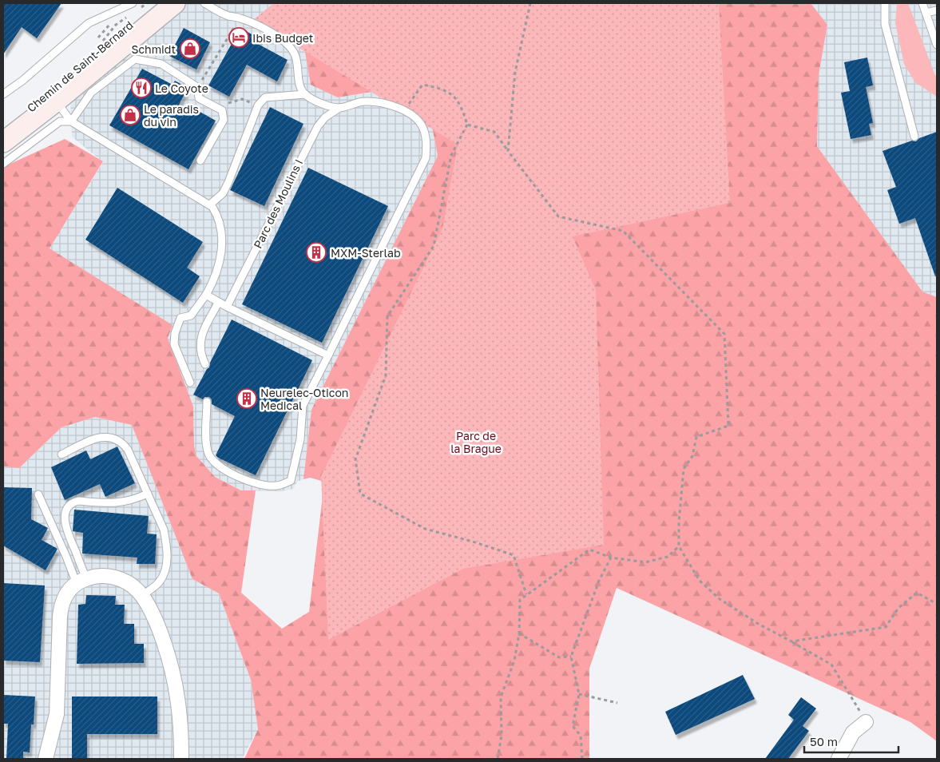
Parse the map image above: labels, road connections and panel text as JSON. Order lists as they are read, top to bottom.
{
  "streets": {
    "main road": ["Chemin de Saint-Bernard"],
    "lane": ["Parc des Moulins I"]
  },
  "parks": ["Parc de la Brague"],
  "places": {
    "hotel": ["Ibis Budget"],
    "shop": ["Schmidt", "Le paradis du vin"],
    "restaurant": ["Le Coyote"],
    "building": ["MXM-Sterlab", "Neurelec-Oticon Medical"]
  },
  "scale_bar": "50 m"
}
